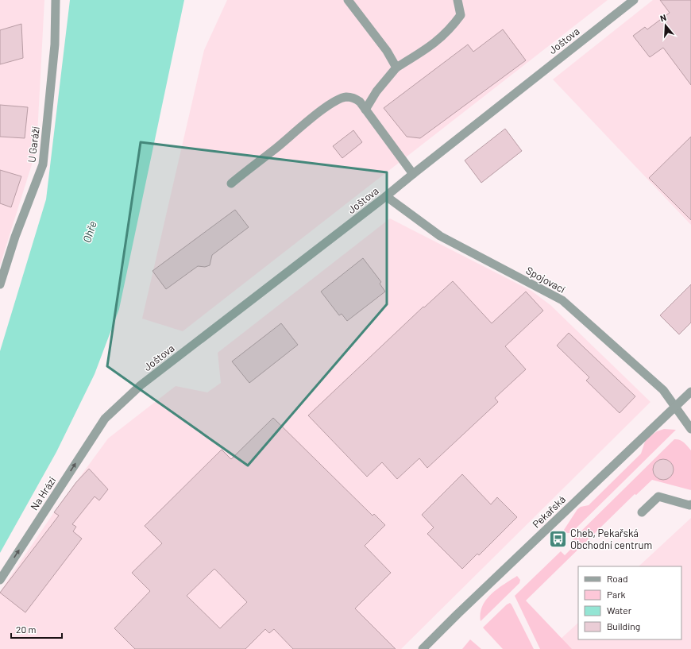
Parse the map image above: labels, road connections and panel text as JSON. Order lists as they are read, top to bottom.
{
  "streets": {
    "street": [
      "Joštova",
      "U Garáží",
      "Spojovací",
      "Na Hrázi",
      "Pekařská"
    ]
  },
  "crossings": [
    ["Joštova", "Spojovací"],
    ["Joštova", "Na Hrázi"],
    ["Spojovací", "Pekařská"]
  ],
  "one_way": ["Na Hrázi"],
  "water": ["Ohře"],
  "places": {
    "bus stop": ["Cheb, Pekařská Obchodní centrum"]
  },
  "legend": [
    "Road",
    "Park",
    "Water",
    "Building"
  ],
  "scale_bar": "20 m",
  "north": "top"
}
